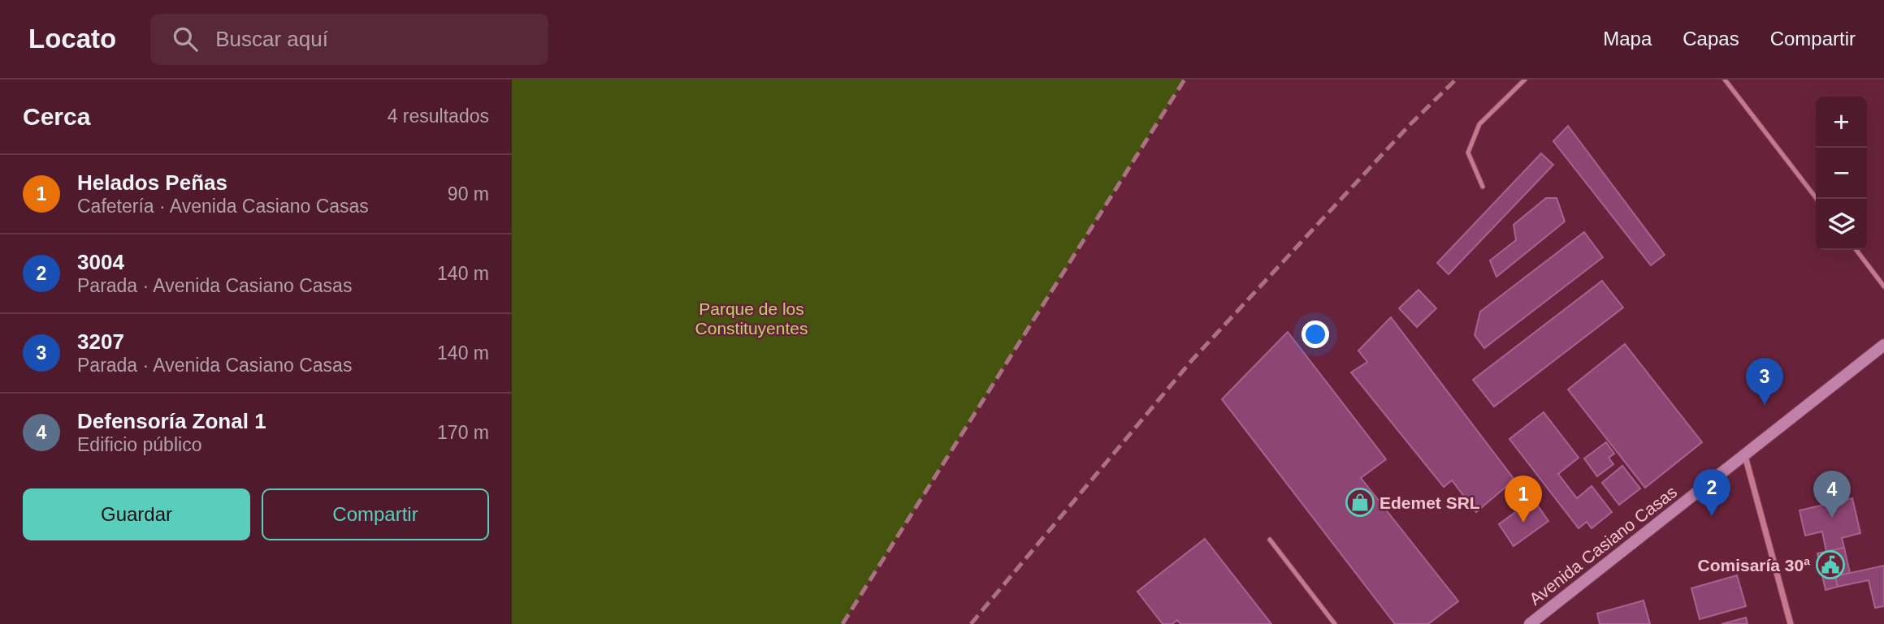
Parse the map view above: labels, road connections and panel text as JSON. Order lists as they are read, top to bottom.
{
  "streets": {
    "main road": ["Avenida Casiano Casas"]
  },
  "parks": ["Parque de los Constituyentes"],
  "places": {
    "shop": ["Edemet SRL"],
    "public building": ["Comisaría 30ª"]
  },
  "page": {
    "header": "Locato",
    "search": "Buscar aquí",
    "nav": ["Mapa", "Capas", "Compartir"],
    "heading": ["Cerca", "4 resultados"],
    "map_buttons": ["+", "−"],
    "list": [
      {
        "mark": "1",
        "name": "Helados Peñas",
        "note": "Cafetería · Avenida Casiano Casas",
        "value": "90 m"
      },
      {
        "mark": "2",
        "name": "3004",
        "note": "Parada · Avenida Casiano Casas",
        "value": "140 m"
      },
      {
        "mark": "3",
        "name": "3207",
        "note": "Parada · Avenida Casiano Casas",
        "value": "140 m"
      },
      {
        "mark": "4",
        "name": "Defensoría Zonal 1",
        "note": "Edificio público",
        "value": "170 m"
      }
    ],
    "pins": [
      "3",
      "2",
      "4",
      "1"
    ],
    "buttons": ["Guardar", "Compartir"]
  }
}
